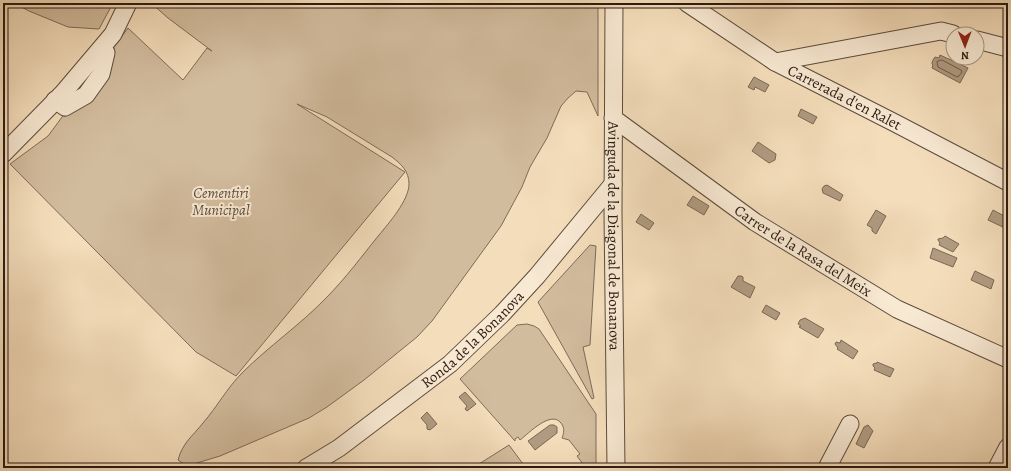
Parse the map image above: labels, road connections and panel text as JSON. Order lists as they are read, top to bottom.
{
  "streets": {
    "street": [
      "Carrerada d'en Ralet",
      "Avinguda de la Diagonal de Bonanova",
      "Carrer de la Rasa del Meix",
      "Ronda de la Bonanova"
    ]
  },
  "crossings": [
    ["Avinguda de la Diagonal de Bonanova", "Carrer de la Rasa del Meix"],
    ["Avinguda de la Diagonal de Bonanova", "Ronda de la Bonanova"]
  ],
  "parks": ["Cementiri Municipal"],
  "north": "bottom"
}
